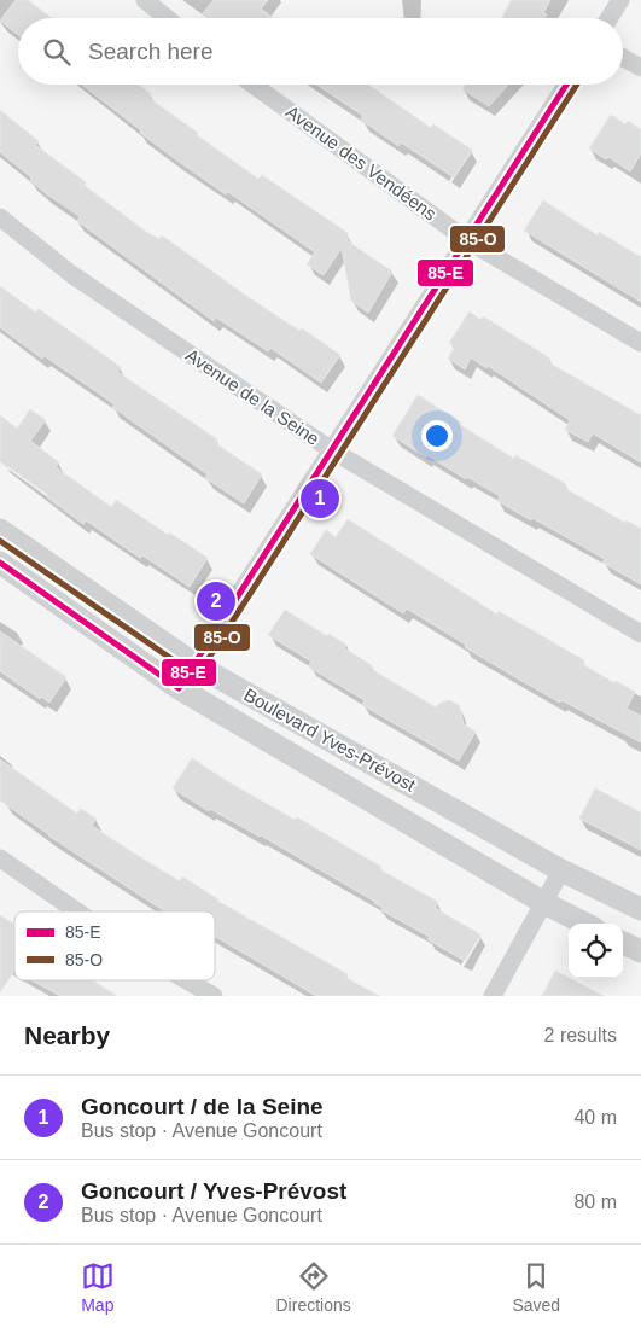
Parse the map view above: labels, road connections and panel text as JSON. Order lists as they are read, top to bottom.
{
  "streets": {
    "street": ["Avenue des Vendéens", "Avenue de la Seine", "Boulevard Yves-Prévost"]
  },
  "lines": ["transit line 85-E", "transit line 85-O"],
  "legend": ["85-E", "85-O"],
  "page": {
    "search": "Search here",
    "pins": ["1", "2"],
    "heading": ["Nearby", "2 results"],
    "list": [
      {
        "mark": "1",
        "name": "Goncourt / de la Seine",
        "note": "Bus stop · Avenue Goncourt",
        "value": "40 m"
      },
      {
        "mark": "2",
        "name": "Goncourt / Yves-Prévost",
        "note": "Bus stop · Avenue Goncourt",
        "value": "80 m"
      }
    ],
    "nav": ["Map", "Directions", "Saved"]
  }
}
